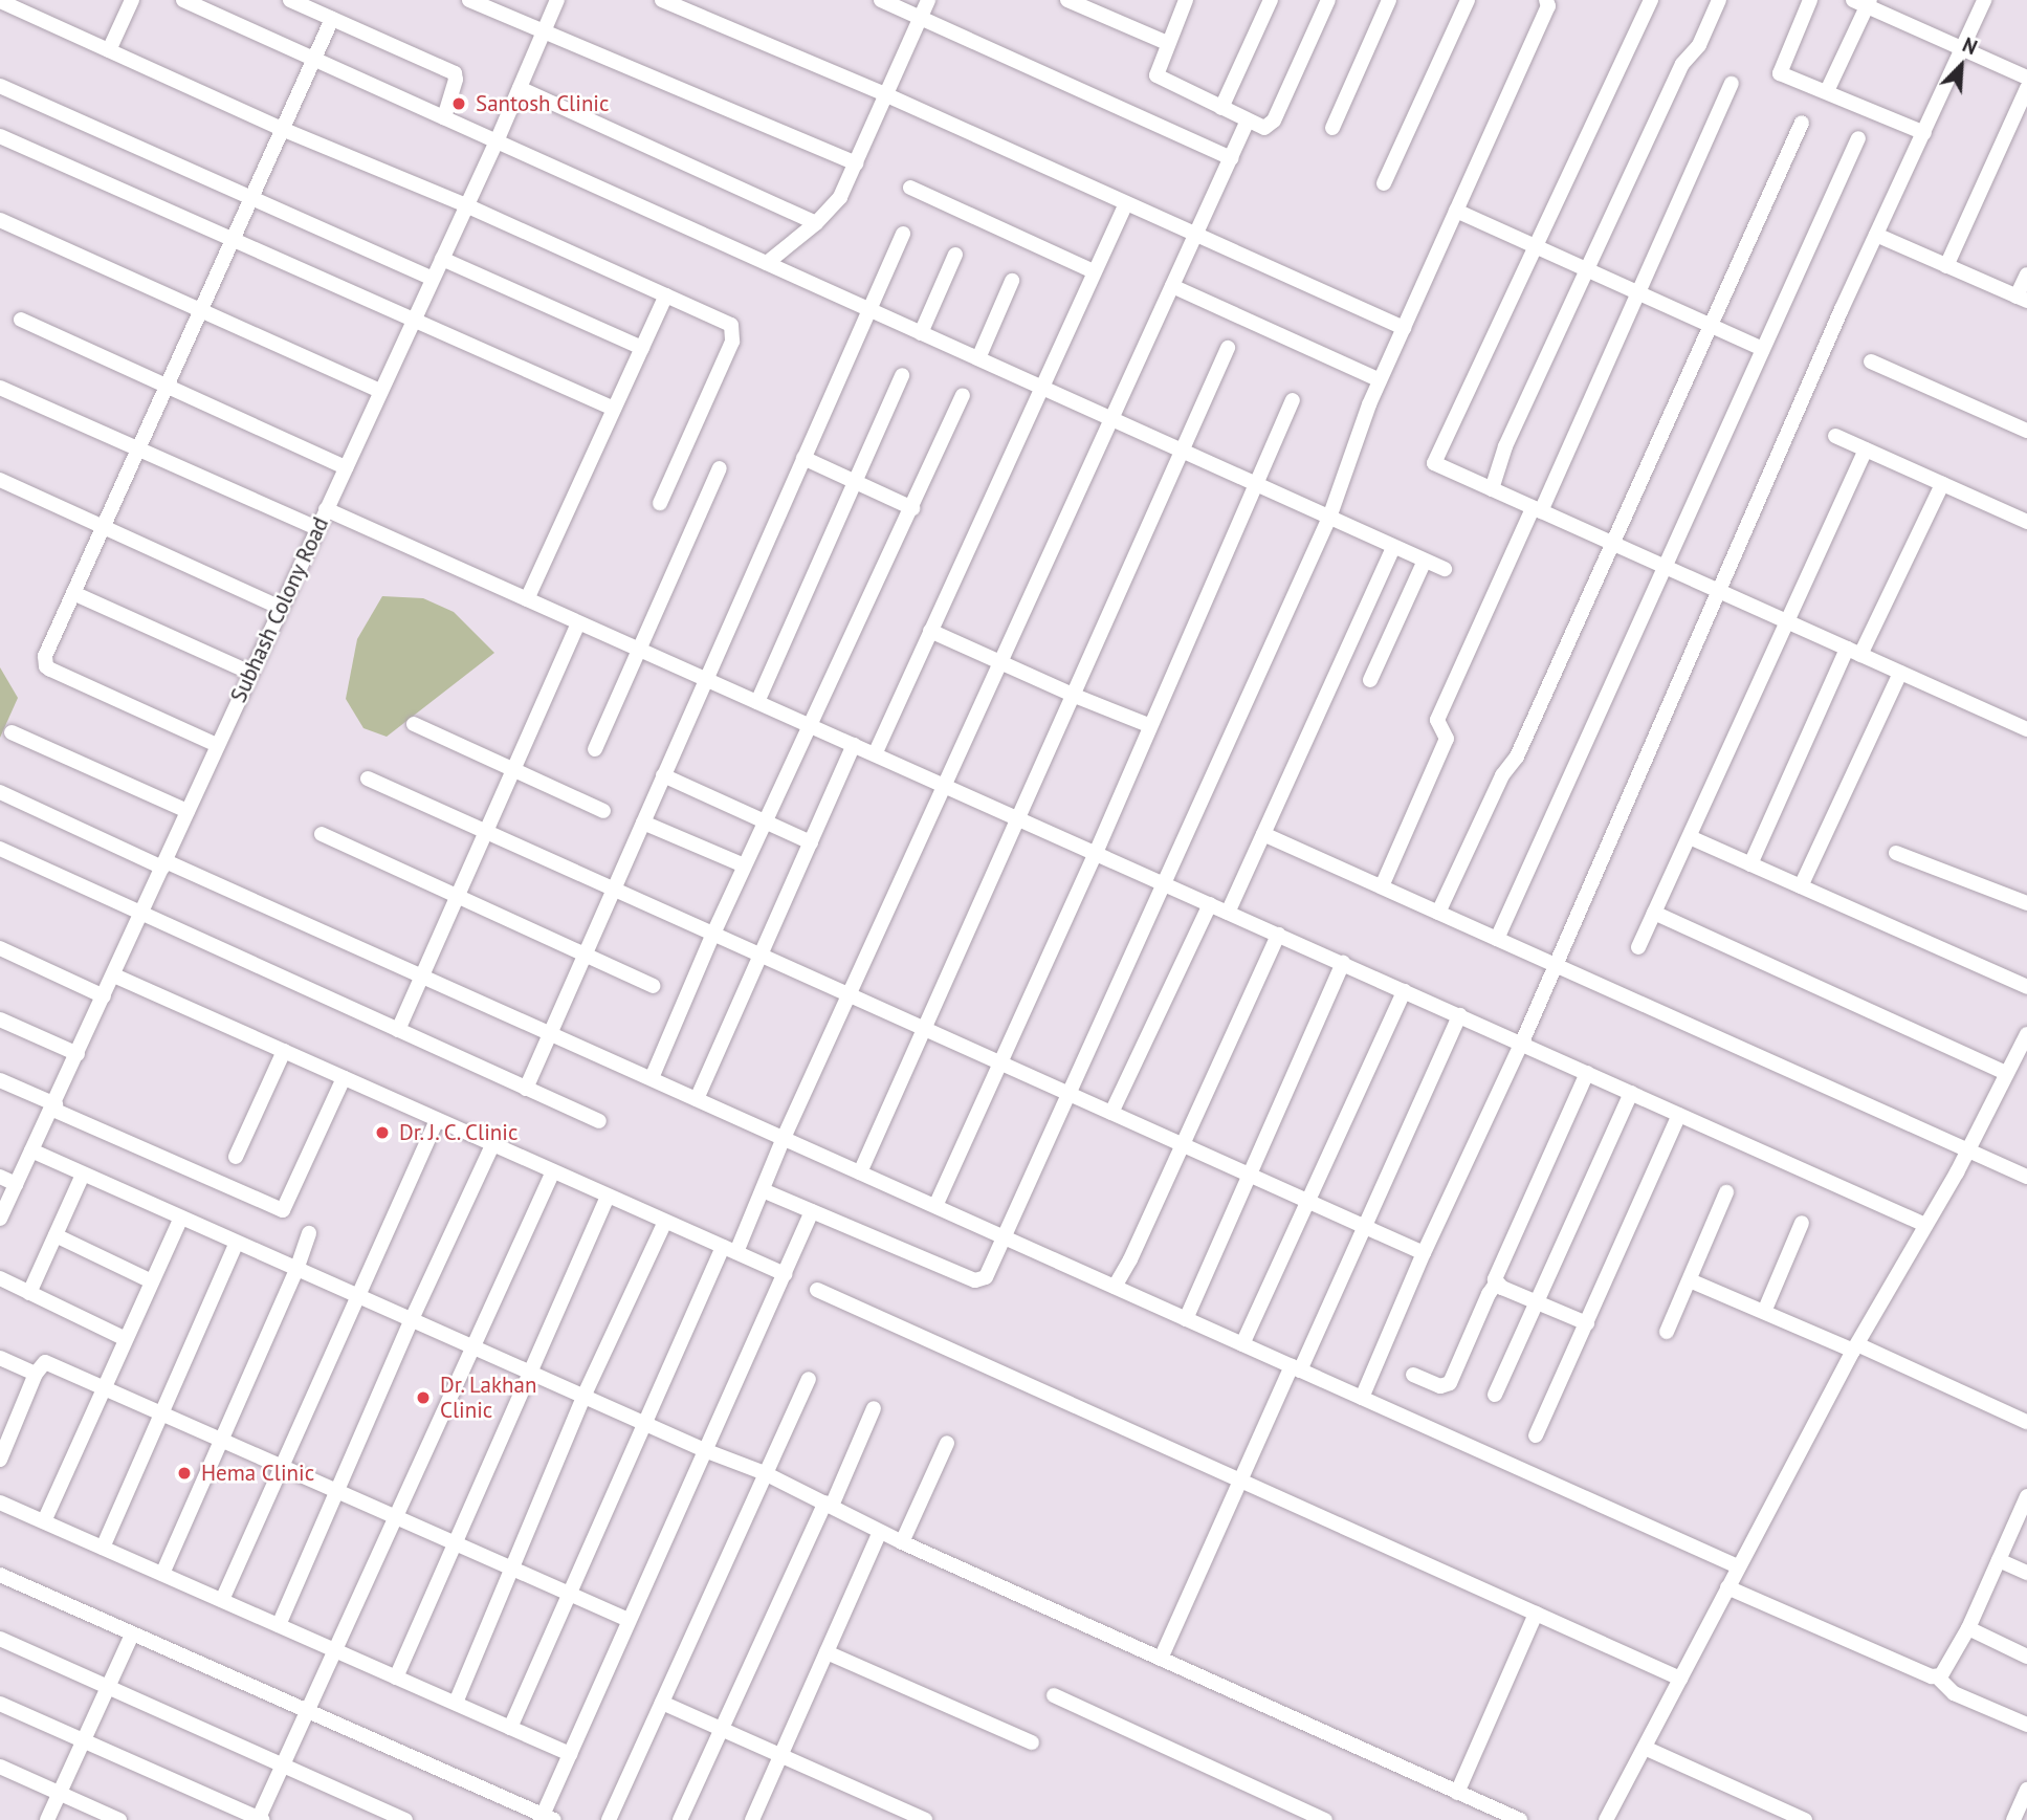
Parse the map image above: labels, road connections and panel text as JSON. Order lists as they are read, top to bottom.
{
  "streets": {
    "street": ["Subhash Colony Road"]
  },
  "places": [
    "Santosh Clinic",
    "Dr. J. C. Clinic",
    "Dr. Lakhan Clinic",
    "Hema Clinic"
  ],
  "north": "top right"
}
